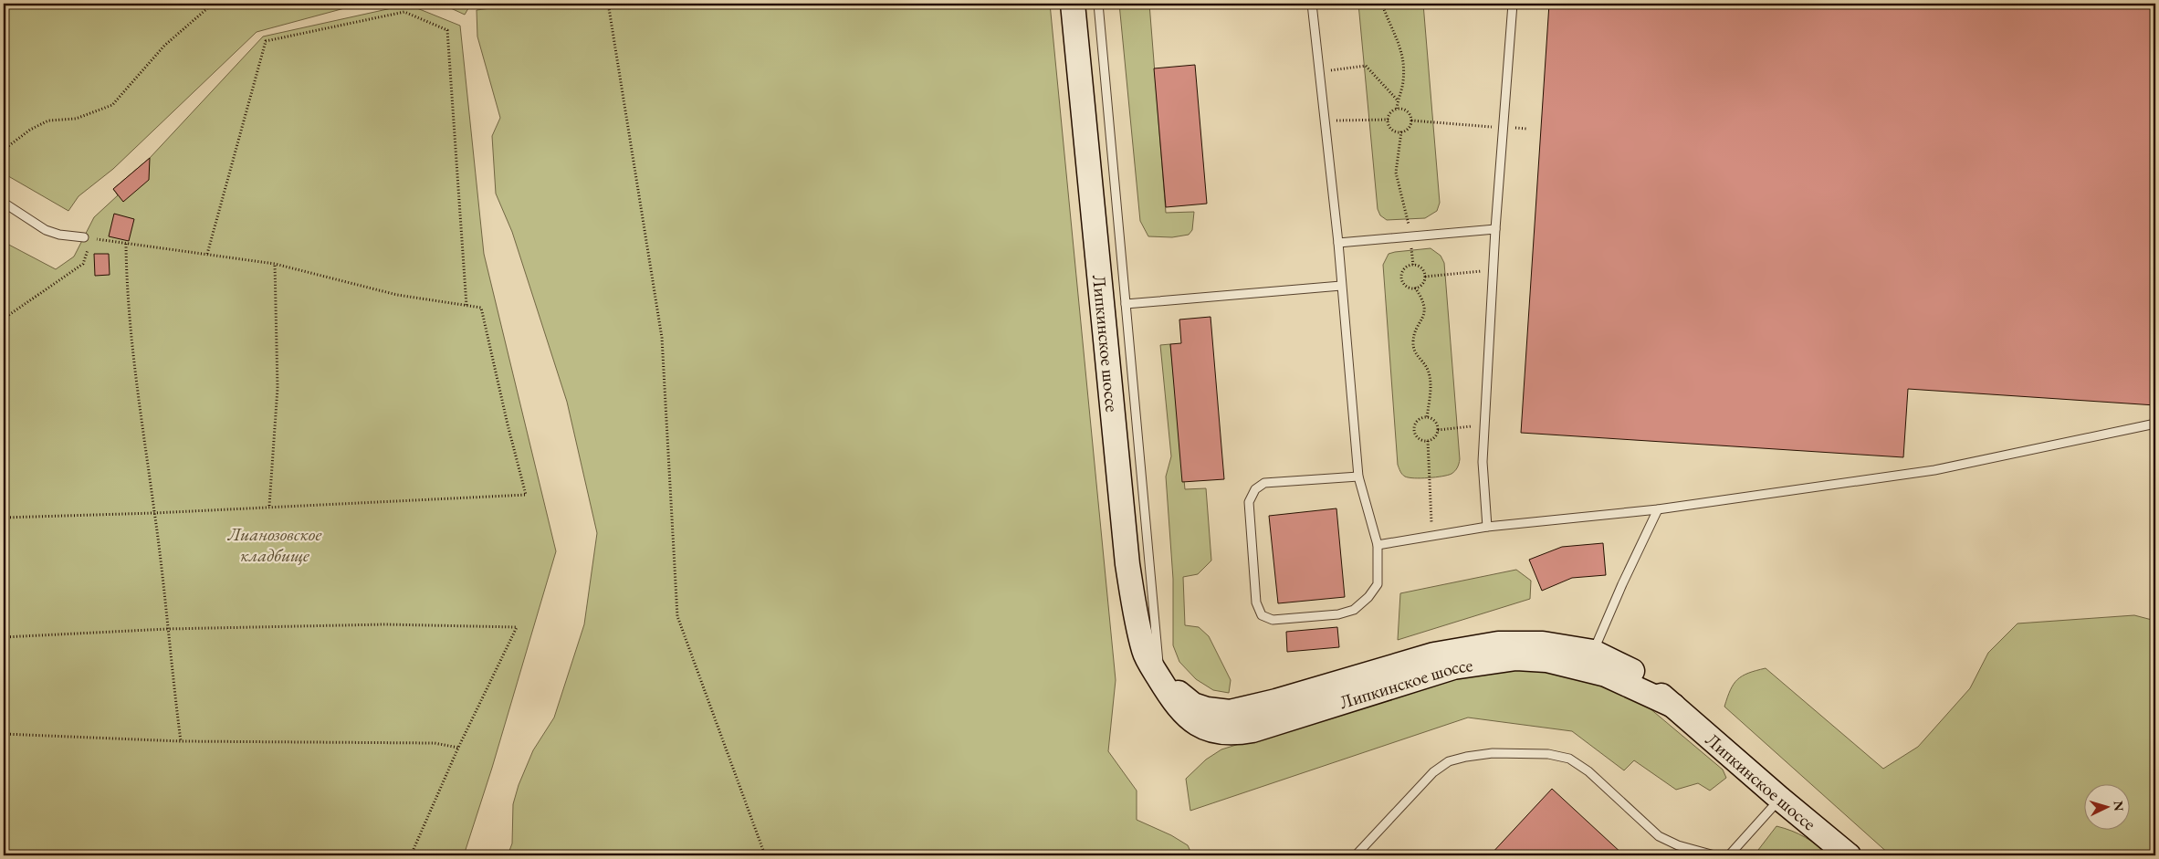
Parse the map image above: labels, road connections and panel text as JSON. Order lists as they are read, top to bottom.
{
  "streets": {
    "street": ["Липкинское шоссе"]
  },
  "parks": ["Лианозовское кладбище"],
  "north": "right"
}
